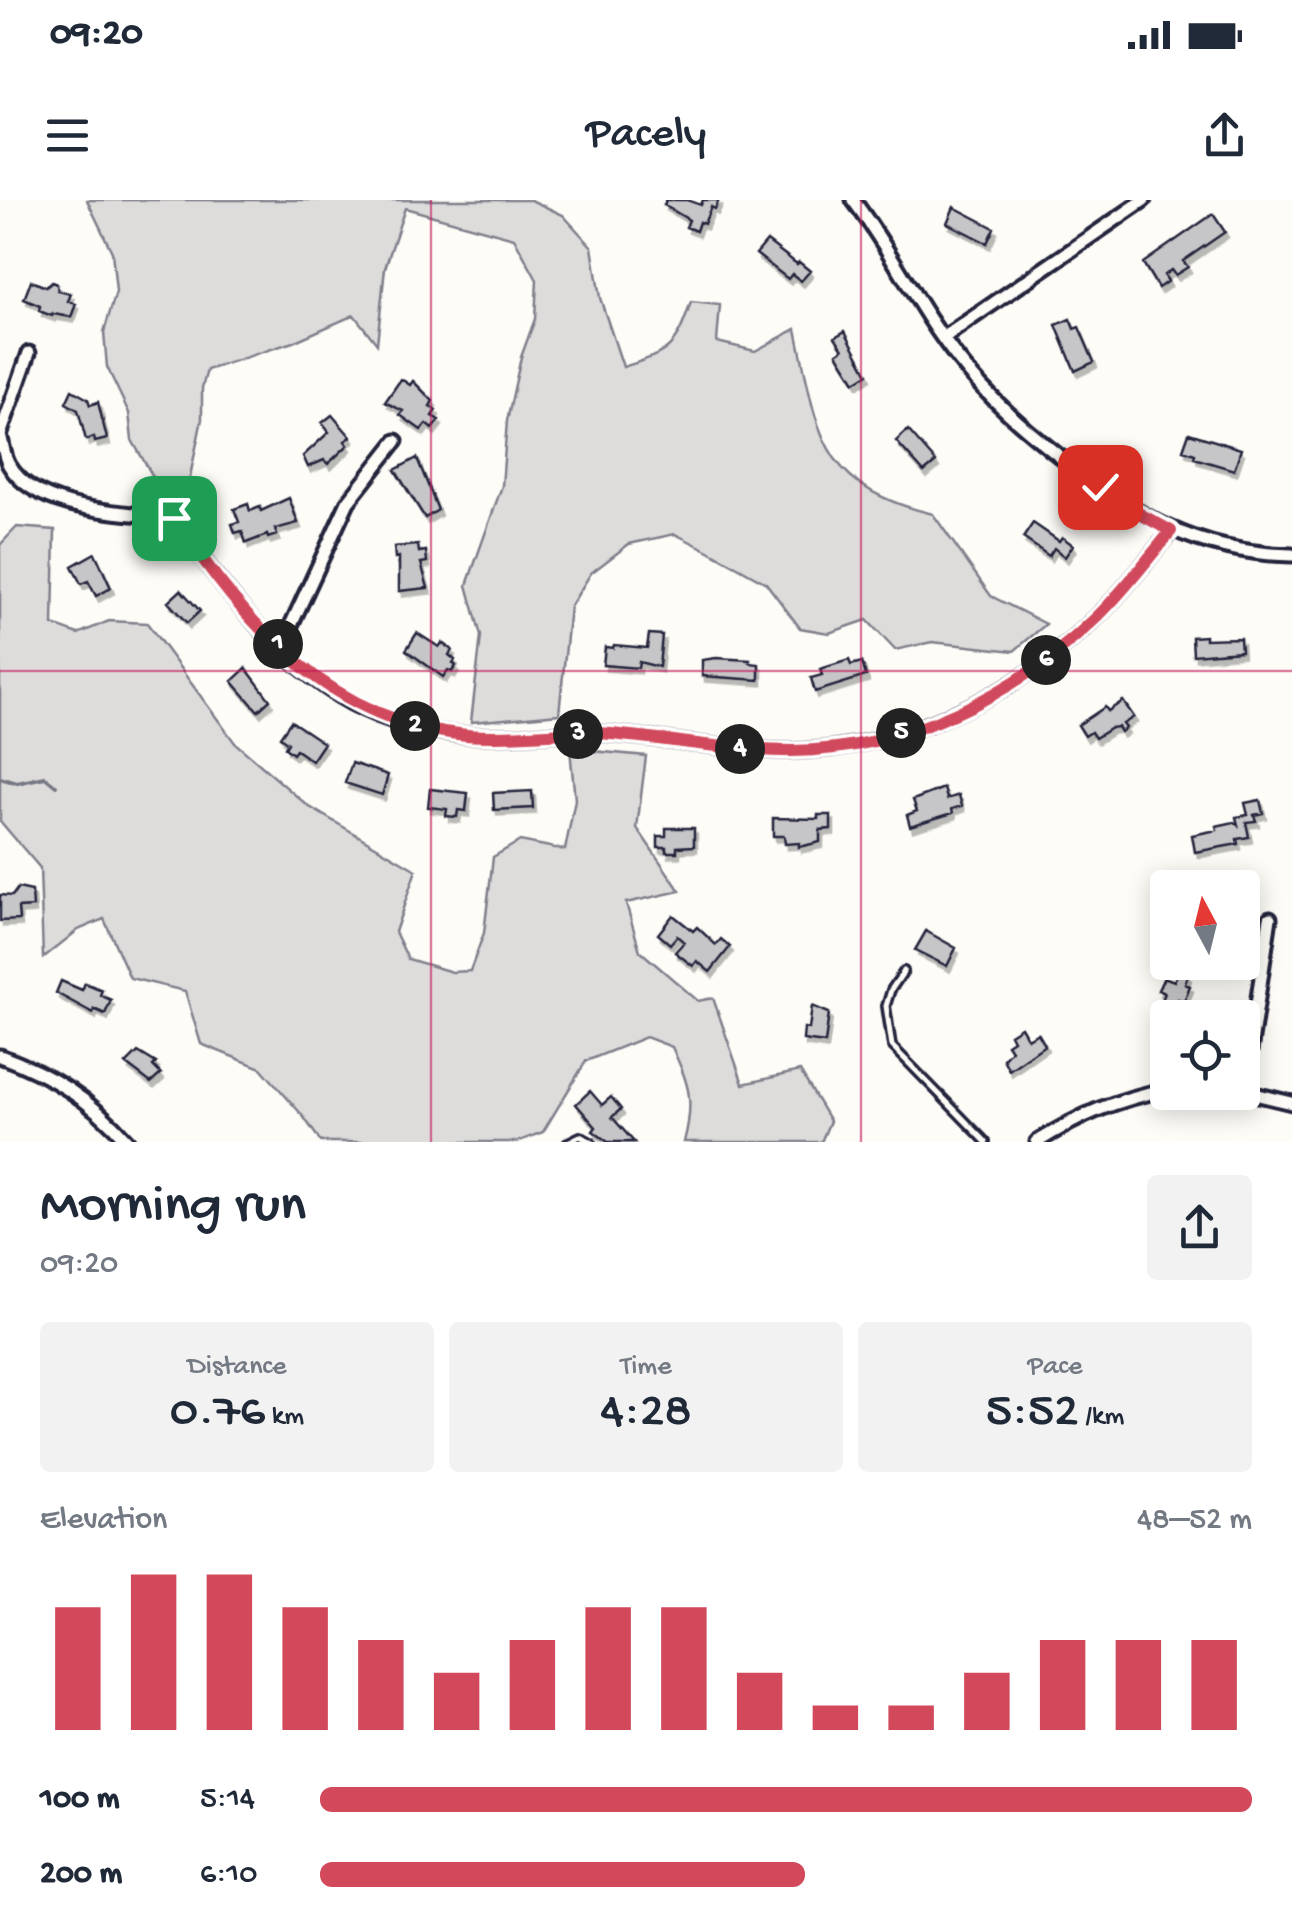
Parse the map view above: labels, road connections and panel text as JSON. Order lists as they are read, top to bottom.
{
  "north": "top",
  "page": {
    "status": "09:20",
    "header": "Pacely",
    "pins": [
      "1",
      "6",
      "2",
      "5",
      "3",
      "4"
    ],
    "heading": ["Morning run", "09:20"],
    "stats": [
      ["Distance", "0.76 km"],
      ["Time", "4:28"],
      ["Pace", "5:52 /km"]
    ],
    "chart": ["Elevation", "48–52 m"],
    "list": [
      {
        "name": "100 m",
        "note": "5:14"
      },
      {
        "name": "200 m",
        "note": "6:10"
      }
    ]
  }
}
